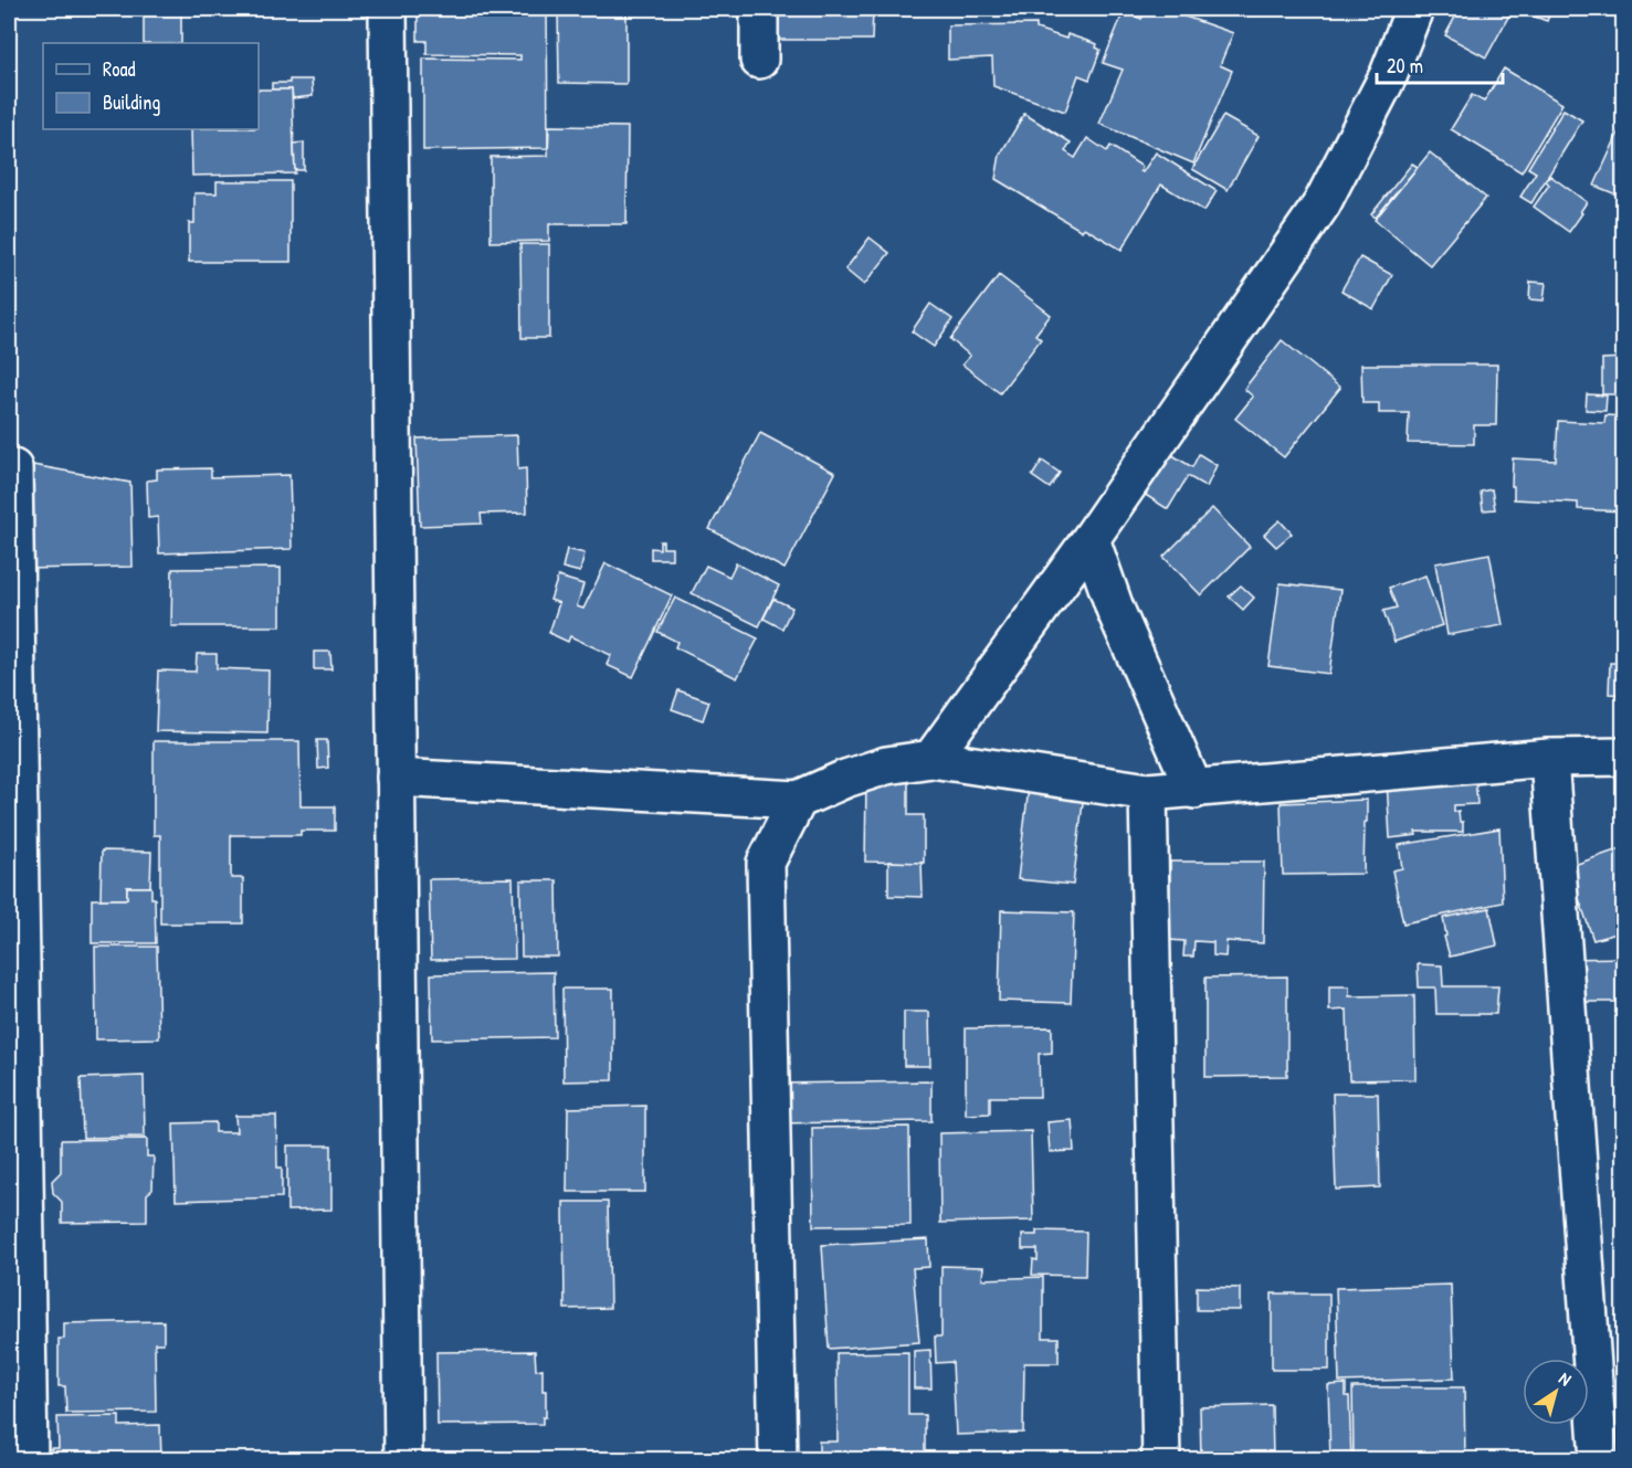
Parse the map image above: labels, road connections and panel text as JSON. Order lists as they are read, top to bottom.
{
  "legend": ["Road", "Building"],
  "scale_bar": "20 m",
  "north": "top right"
}
